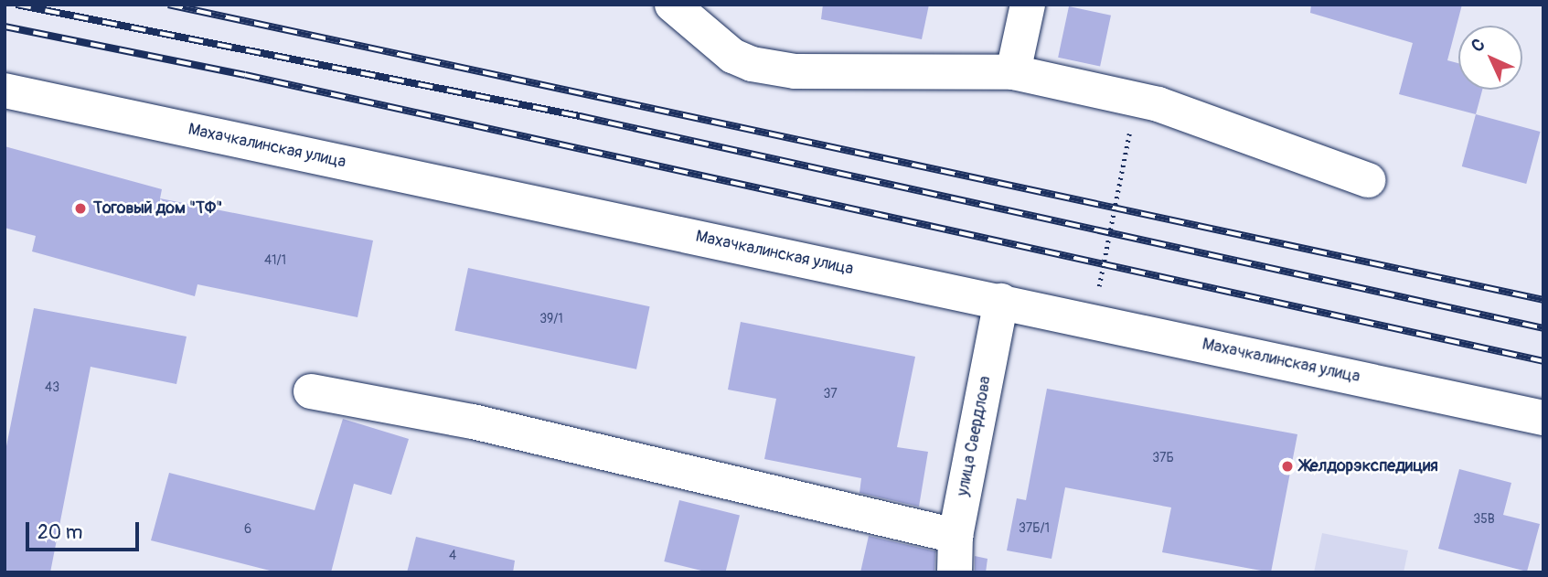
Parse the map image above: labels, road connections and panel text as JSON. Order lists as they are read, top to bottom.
{
  "streets": {
    "street": ["Махачкалинская улица", "улица Свердлова"]
  },
  "crossings": [
    ["Махачкалинская улица", "улица Свердлова"]
  ],
  "places": ["Тоговый дом \"ТФ\"", "Желдорэкспедиция"],
  "house_numbers": [
    "41/1",
    "39/1",
    "43",
    "37",
    "37Б",
    "35В",
    "37Б/1",
    "6",
    "4"
  ],
  "scale_bar": "20 m",
  "north": "top left"
}
